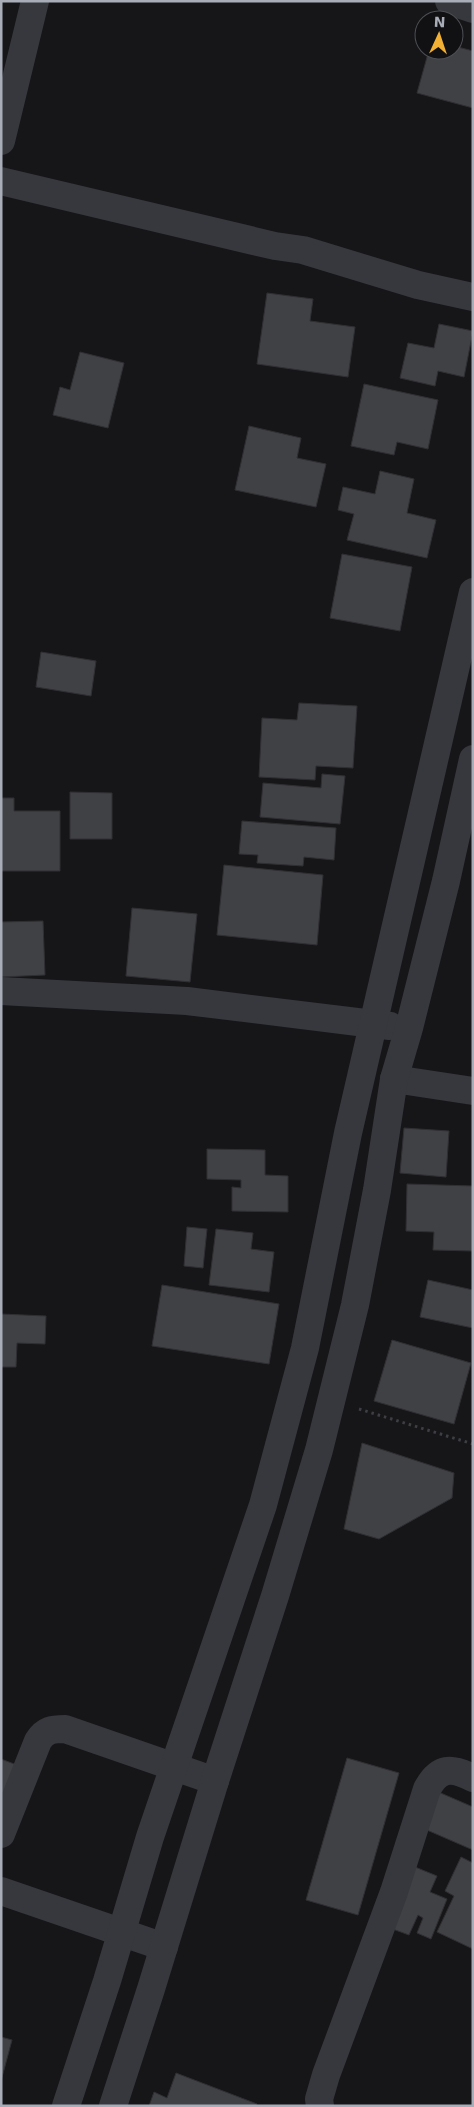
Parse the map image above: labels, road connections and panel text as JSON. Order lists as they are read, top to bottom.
{
  "north": "top"
}
